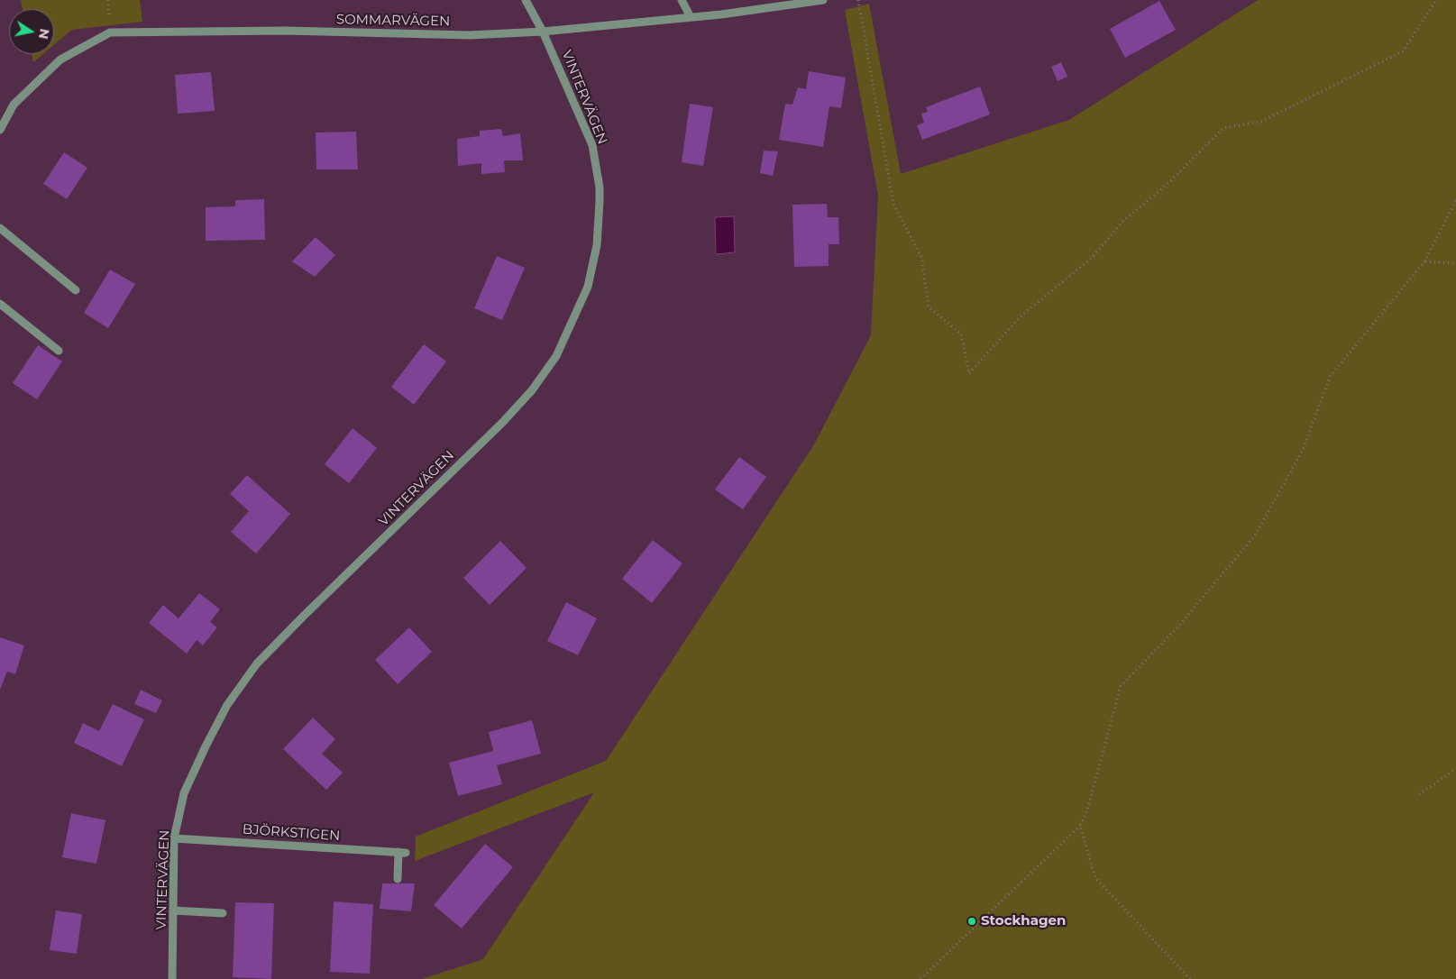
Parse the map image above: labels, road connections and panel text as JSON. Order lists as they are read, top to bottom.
{
  "streets": {
    "street": ["SOMMARVÄGEN", "VINTERVÄGEN", "BJÖRKSTIGEN"]
  },
  "crossings": [
    ["SOMMARVÄGEN", "VINTERVÄGEN"],
    ["VINTERVÄGEN", "BJÖRKSTIGEN"]
  ],
  "places": ["Stockhagen"],
  "north": "right"
}
